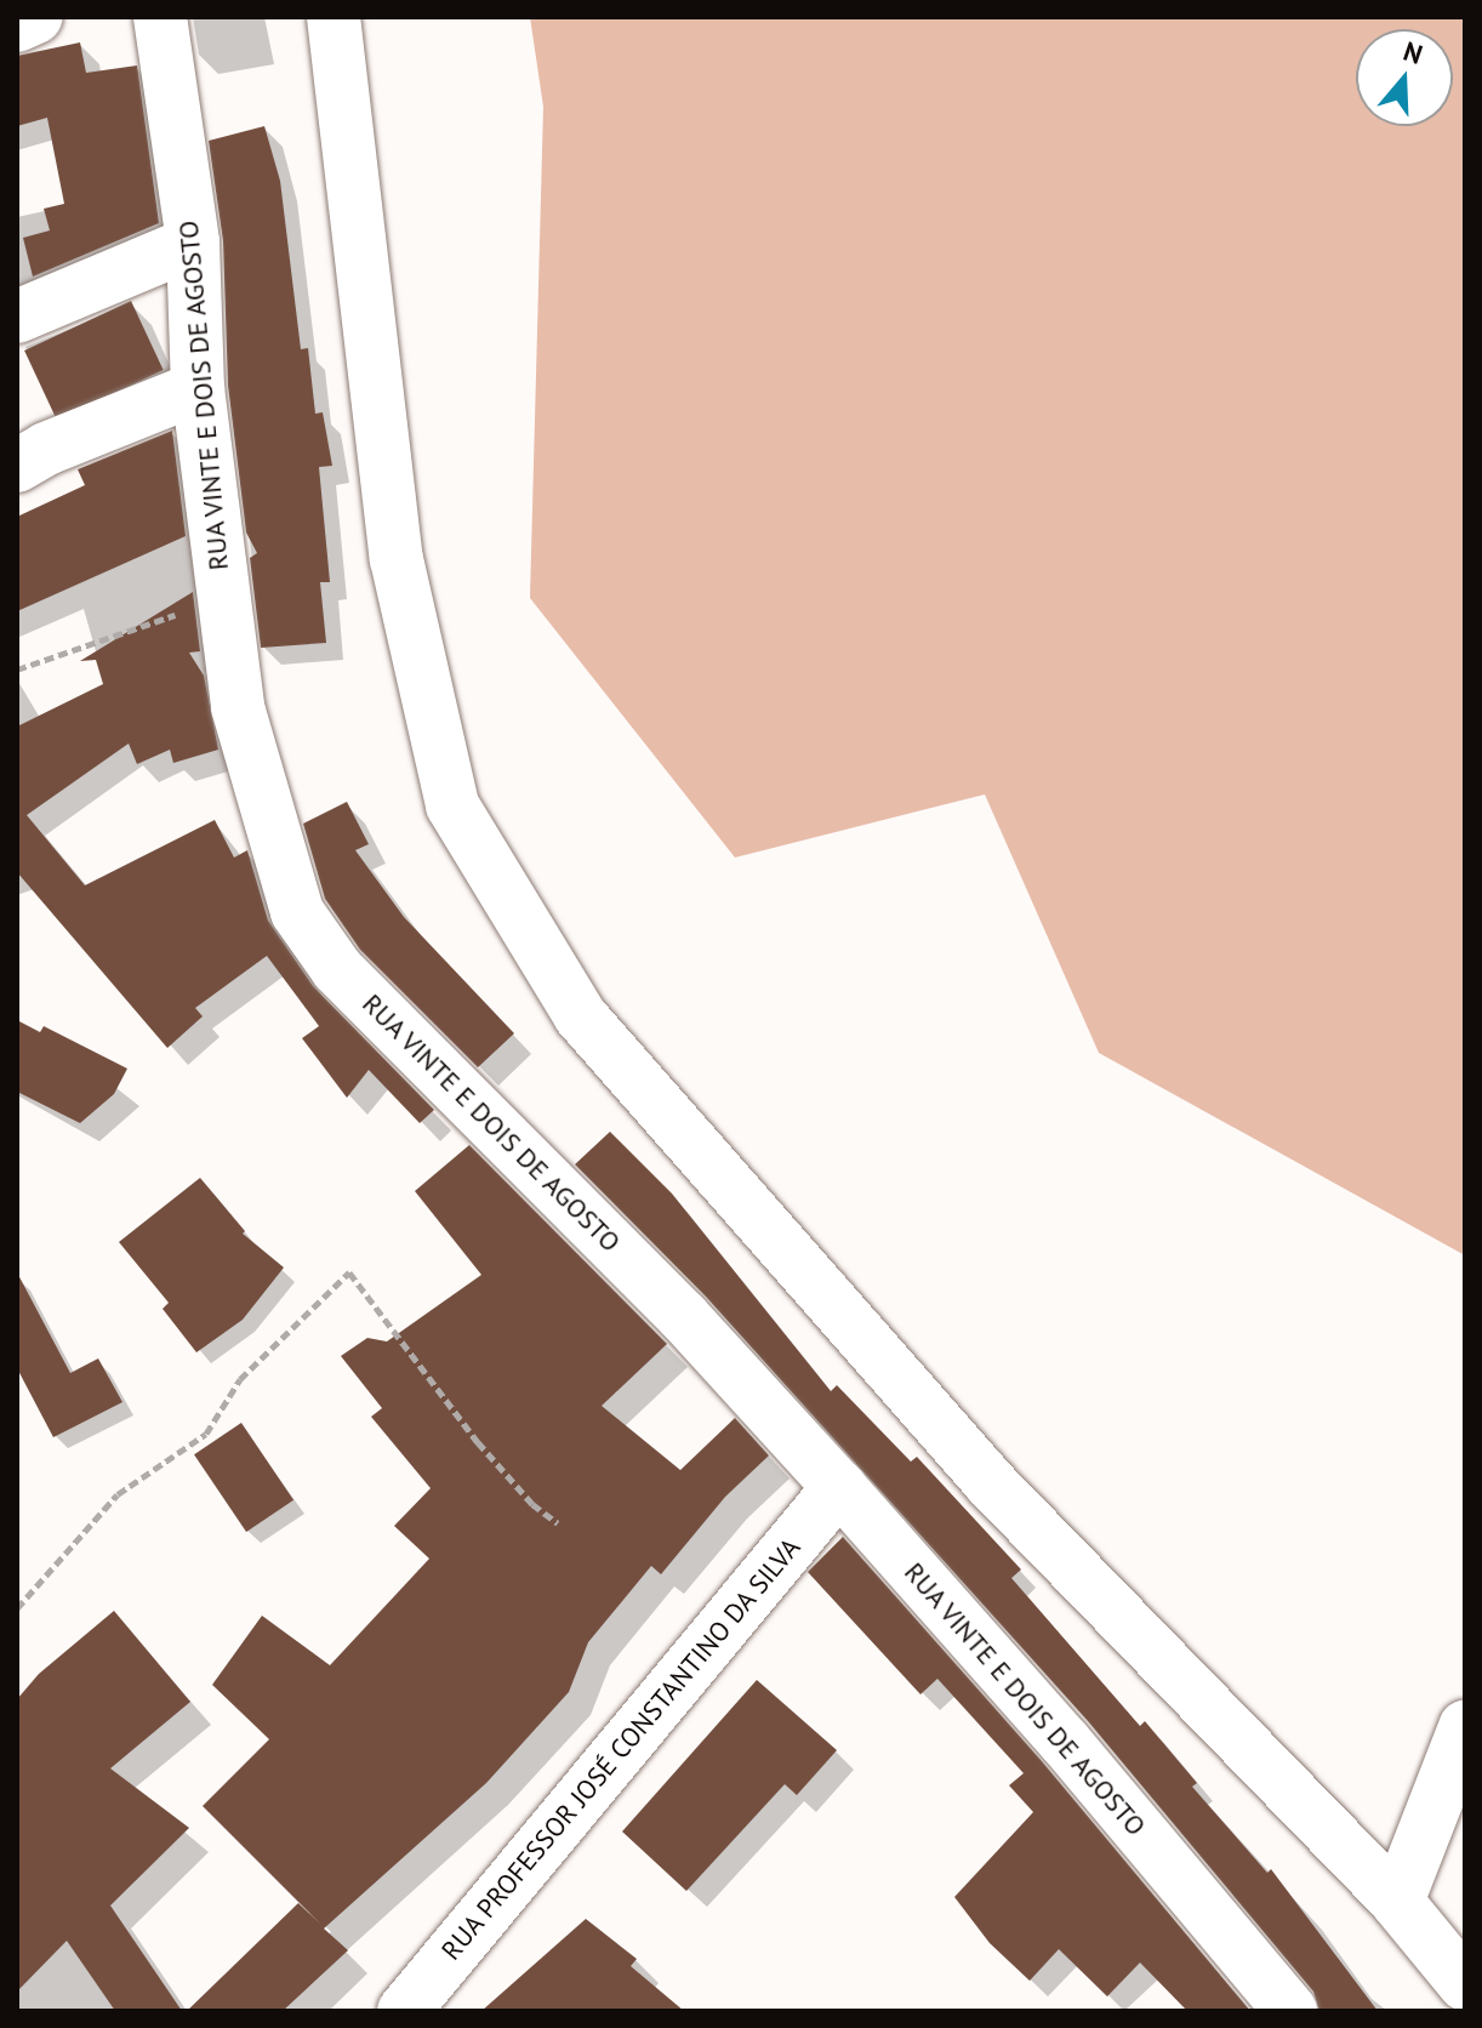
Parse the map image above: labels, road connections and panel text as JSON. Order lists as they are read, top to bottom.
{
  "streets": {
    "street": ["RUA VINTE E DOIS DE AGOSTO", "RUA PROFESSOR JOSÉ CONSTANTINO DA SILVA"]
  },
  "crossings": [
    ["RUA VINTE E DOIS DE AGOSTO", "RUA PROFESSOR JOSÉ CONSTANTINO DA SILVA"]
  ],
  "north": "top"
}
